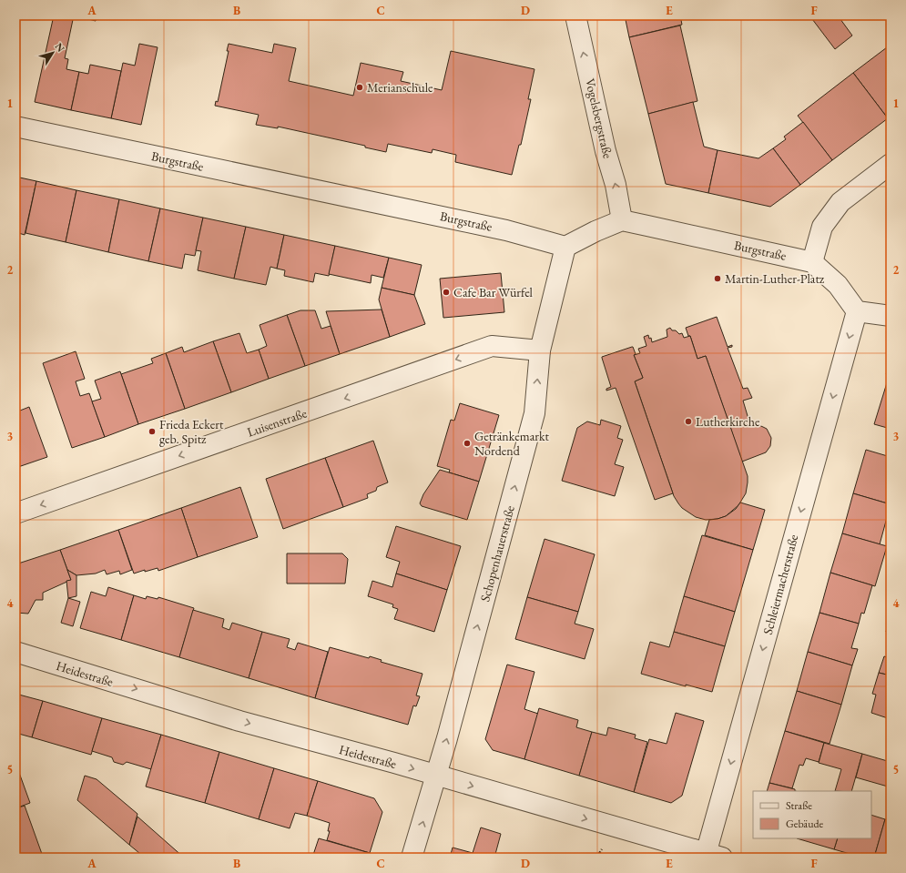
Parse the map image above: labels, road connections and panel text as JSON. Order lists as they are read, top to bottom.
{
  "streets": {
    "street": [
      "Vogelsbergstraße",
      "Burgstraße",
      "Luisenstraße",
      "Schopenhauerstraße",
      "Schleiermacherstraße",
      "Heidestraße"
    ]
  },
  "crossings": [
    ["Vogelsbergstraße", "Burgstraße"],
    ["Burgstraße", "Schopenhauerstraße"],
    ["Burgstraße", "Schleiermacherstraße"],
    ["Luisenstraße", "Schopenhauerstraße"],
    ["Schopenhauerstraße", "Heidestraße"],
    ["Schleiermacherstraße", "Heidestraße"]
  ],
  "one_way": [
    "Vogelsbergstraße",
    "Luisenstraße",
    "Schopenhauerstraße",
    "Schleiermacherstraße",
    "Heidestraße"
  ],
  "places": [
    "Merianschule",
    "Martin-Luther-Platz",
    "Cafe Bar Würfel",
    "Lutherkirche",
    "Frieda Eckert geb. Spitz",
    "Getränkemarkt Nordend"
  ],
  "legend": ["Straße", "Gebäude"],
  "north": "top right",
  "grid": {
    "columns": [
      "A",
      "B",
      "C",
      "D",
      "E",
      "F"
    ],
    "rows": [
      "1",
      "2",
      "3",
      "4",
      "5"
    ]
  }
}
